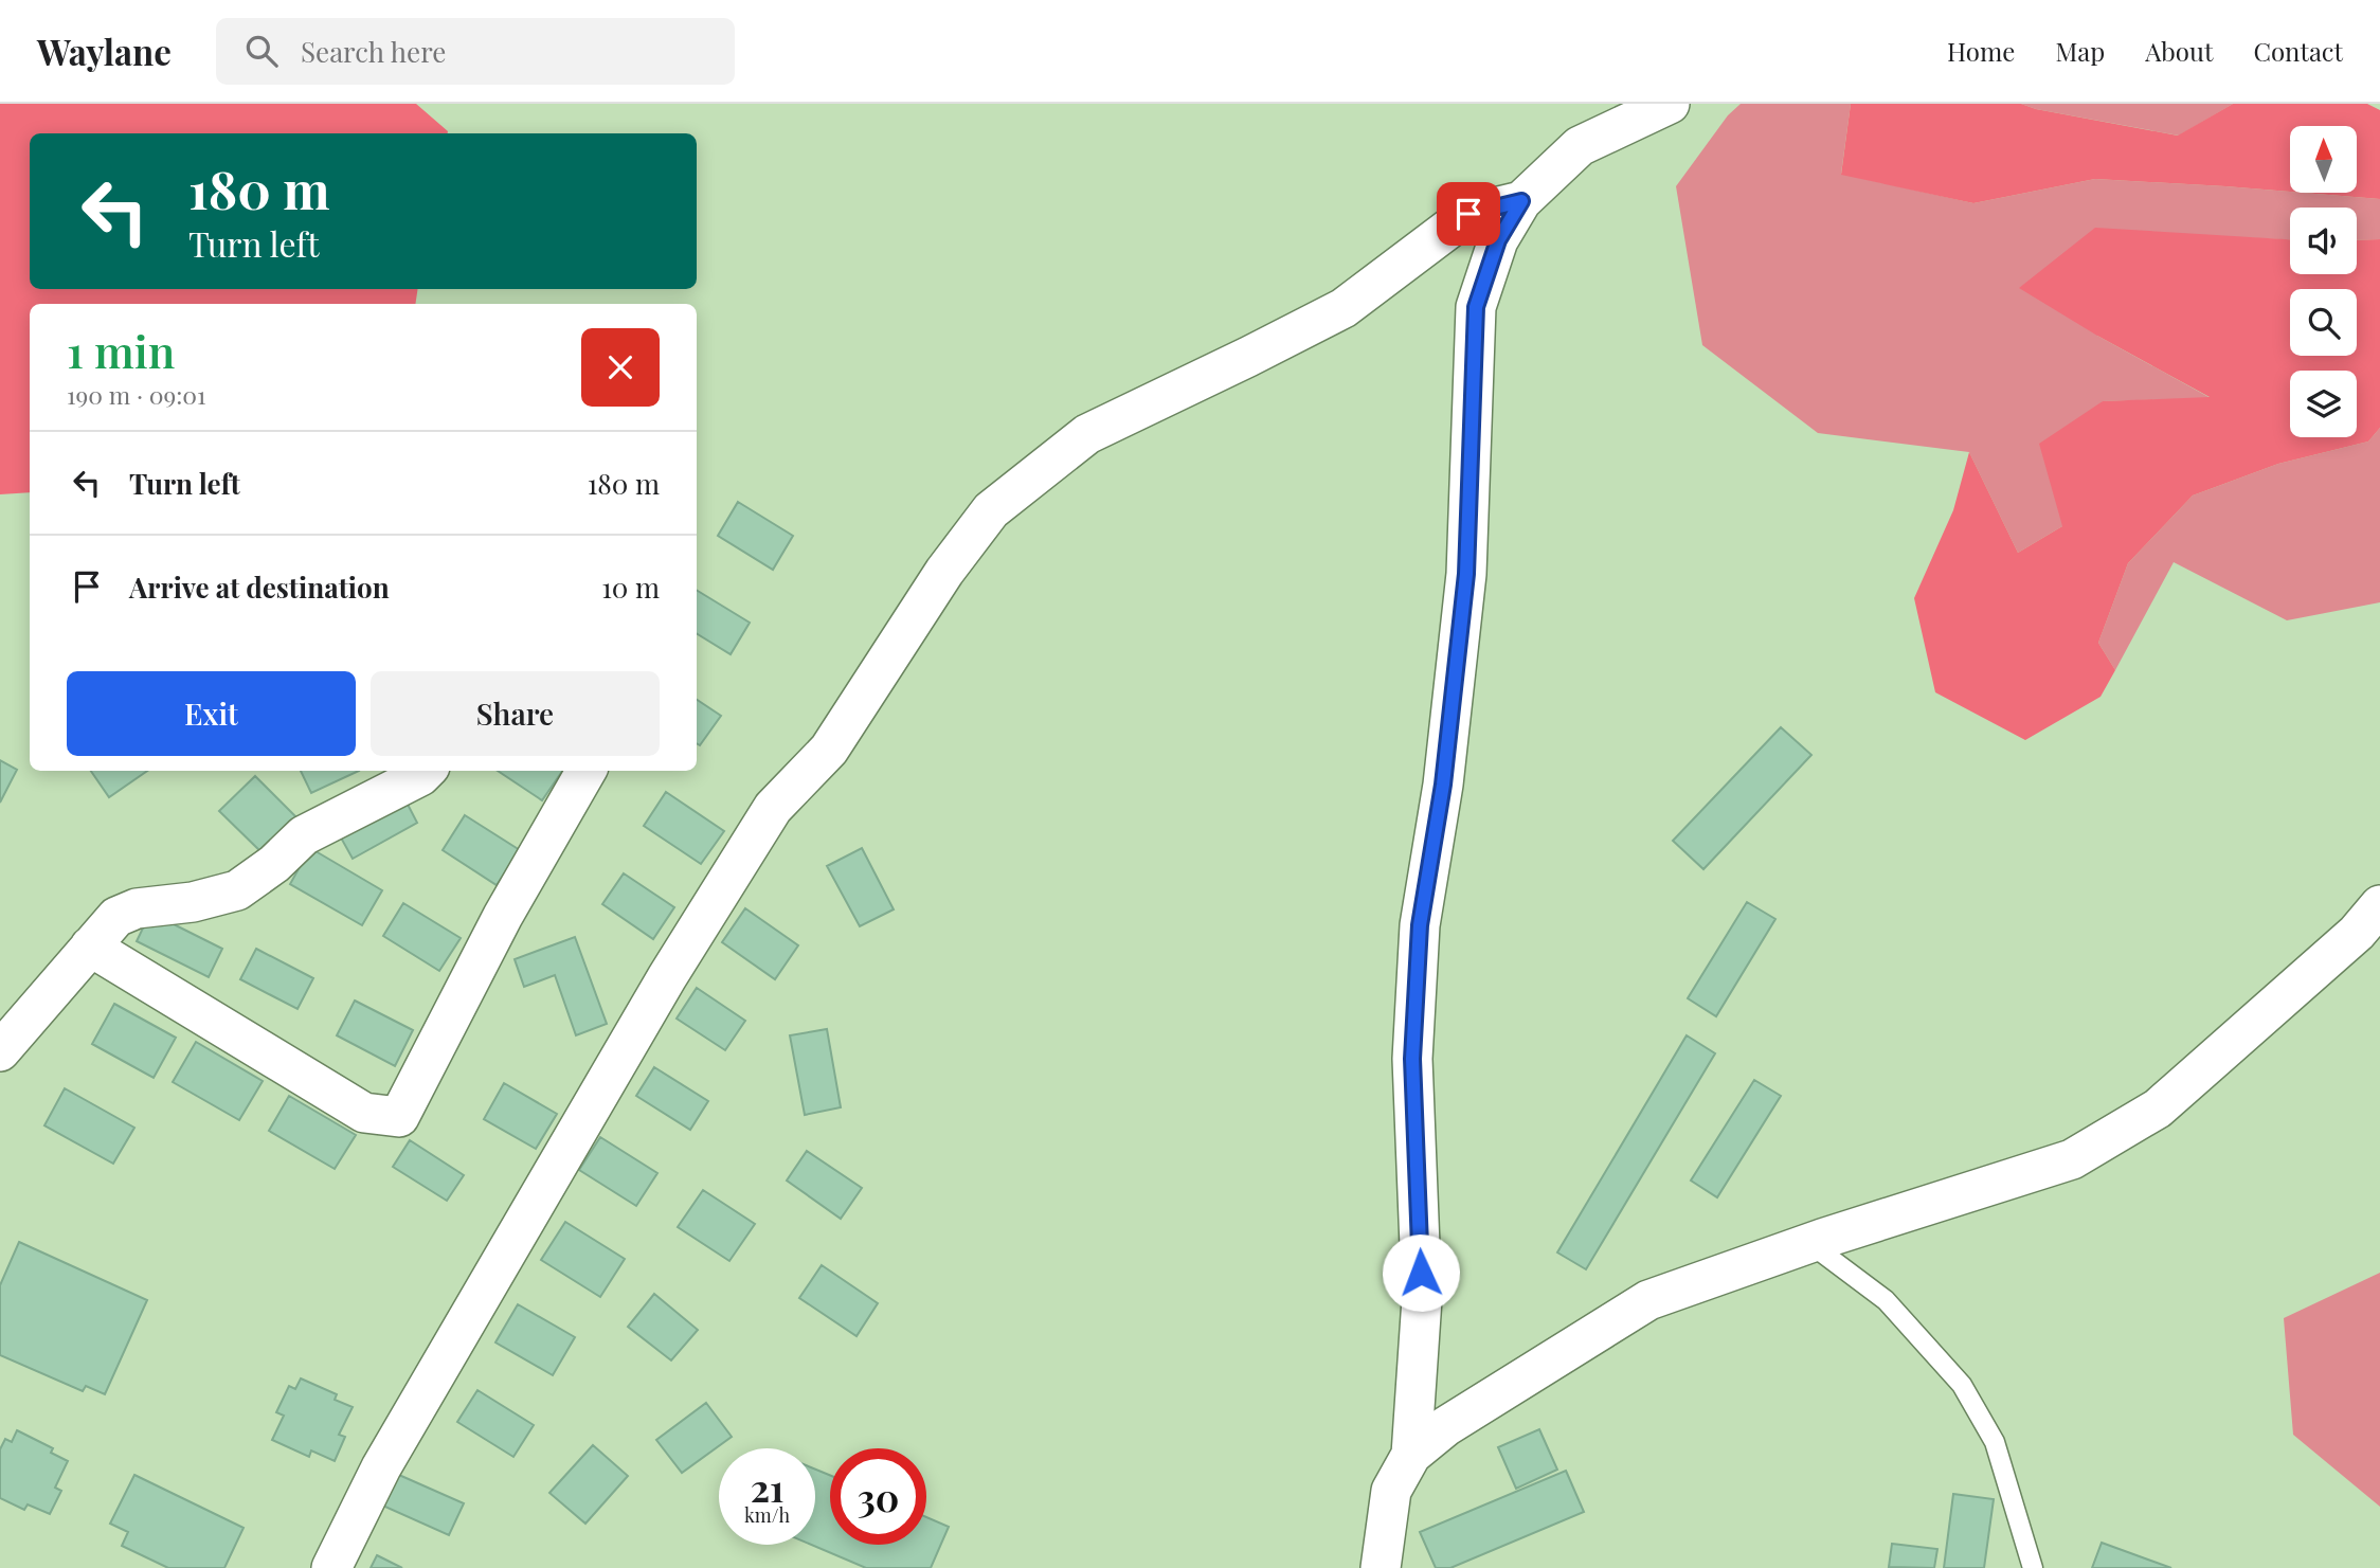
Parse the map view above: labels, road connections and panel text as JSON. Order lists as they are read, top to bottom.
{
  "north": "top",
  "page": {
    "header": "Waylane",
    "search": "Search here",
    "nav": [
      "Home",
      "Map",
      "About",
      "Contact"
    ],
    "turn": ["180 m", "Turn left"],
    "heading": ["1 min", "190 m · 09:01"],
    "list": [
      {
        "name": "Turn left",
        "value": "180 m"
      },
      {
        "name": "Arrive at destination",
        "value": "10 m"
      }
    ],
    "buttons": ["Exit", "Share"],
    "speed": "21 km/h",
    "limit": "30"
  }
}
